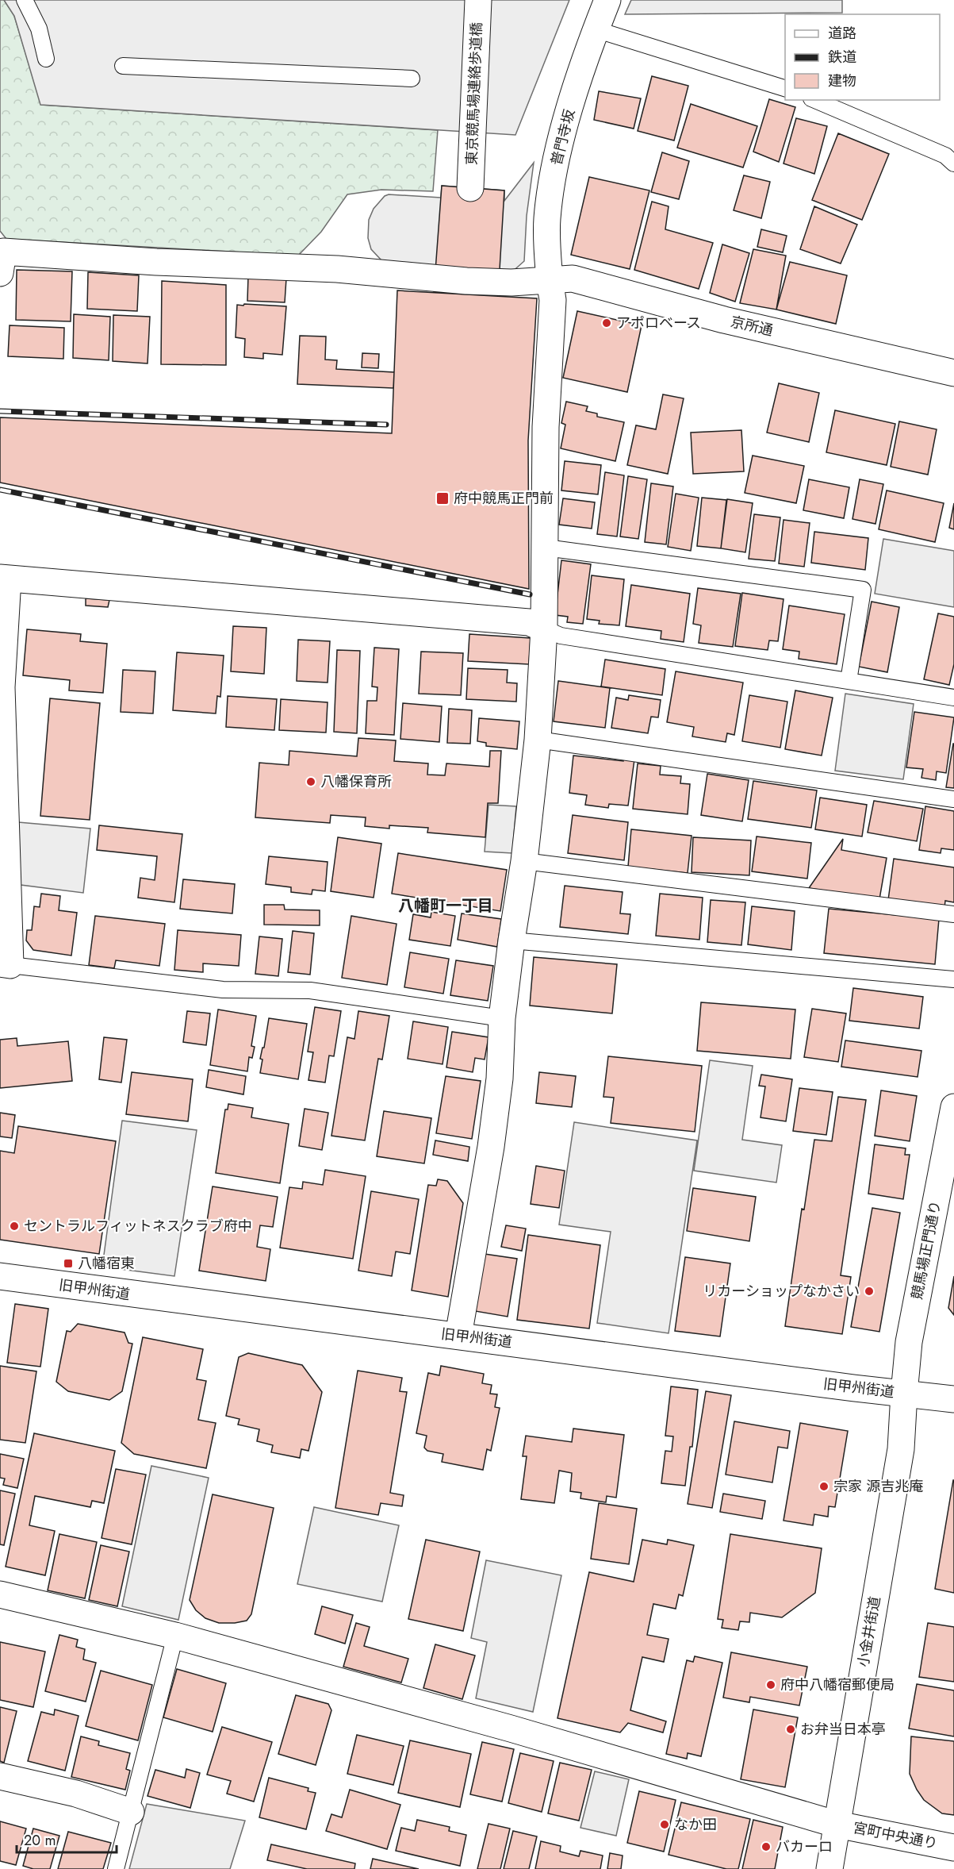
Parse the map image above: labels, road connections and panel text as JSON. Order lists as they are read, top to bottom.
{
  "streets": {
    "street": [
      "東京競馬場連絡歩道橋",
      "普門寺坂",
      "京所通",
      "競馬場正門通り",
      "旧甲州街道",
      "小金井街道",
      "宮町中央通り"
    ]
  },
  "crossings": [
    ["普門寺坂", "京所通"],
    ["普門寺坂", "旧甲州街道"],
    ["競馬場正門通り", "旧甲州街道"],
    ["競馬場正門通り", "小金井街道"],
    ["旧甲州街道", "小金井街道"],
    ["小金井街道", "宮町中央通り"]
  ],
  "districts": ["八幡町一丁目"],
  "places": {
    "other": [
      "アポロベース",
      "八幡保育所",
      "セントラルフィットネスクラブ府中",
      "リカーショップなかさい",
      "宗家 源吉兆庵",
      "府中八幡宿郵便局",
      "お弁当日本亭",
      "なか田",
      "バカーロ"
    ],
    "transit": ["府中競馬正門前", "八幡宿東"]
  },
  "legend": ["道路", "鉄道", "建物"],
  "scale_bar": "20 m"
}
